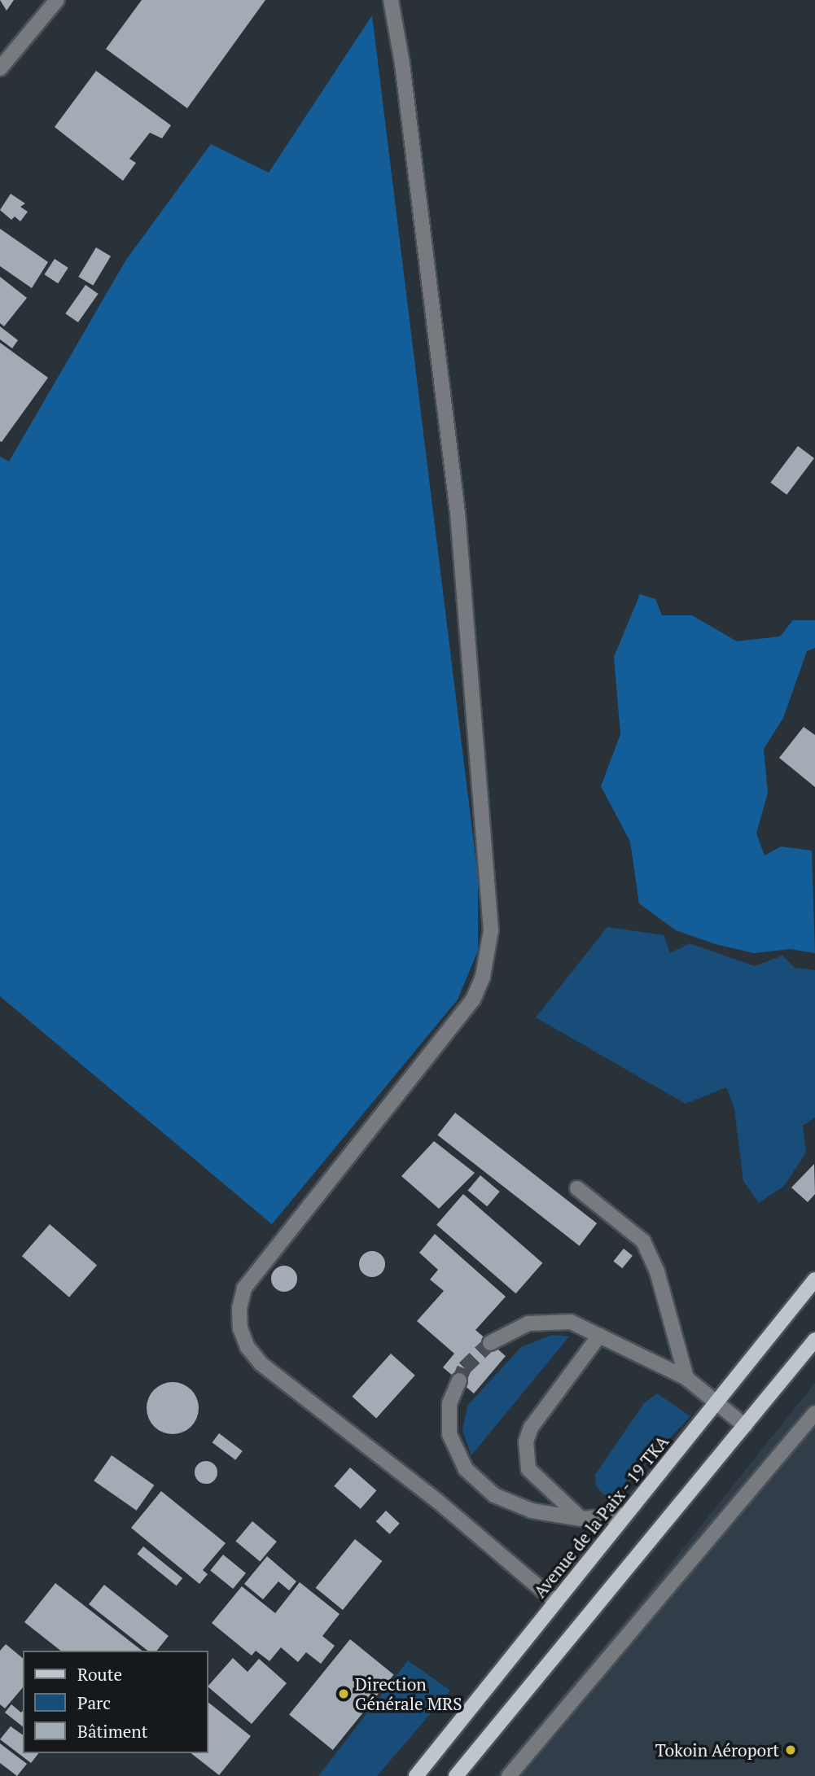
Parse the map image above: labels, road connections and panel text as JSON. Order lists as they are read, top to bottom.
{
  "streets": {
    "main road": ["Avenue de la Paix - 19 TKA"]
  },
  "places": ["Direction Générale MRS", "Tokoin Aéroport"],
  "legend": ["Route", "Parc", "Bâtiment"]
}
